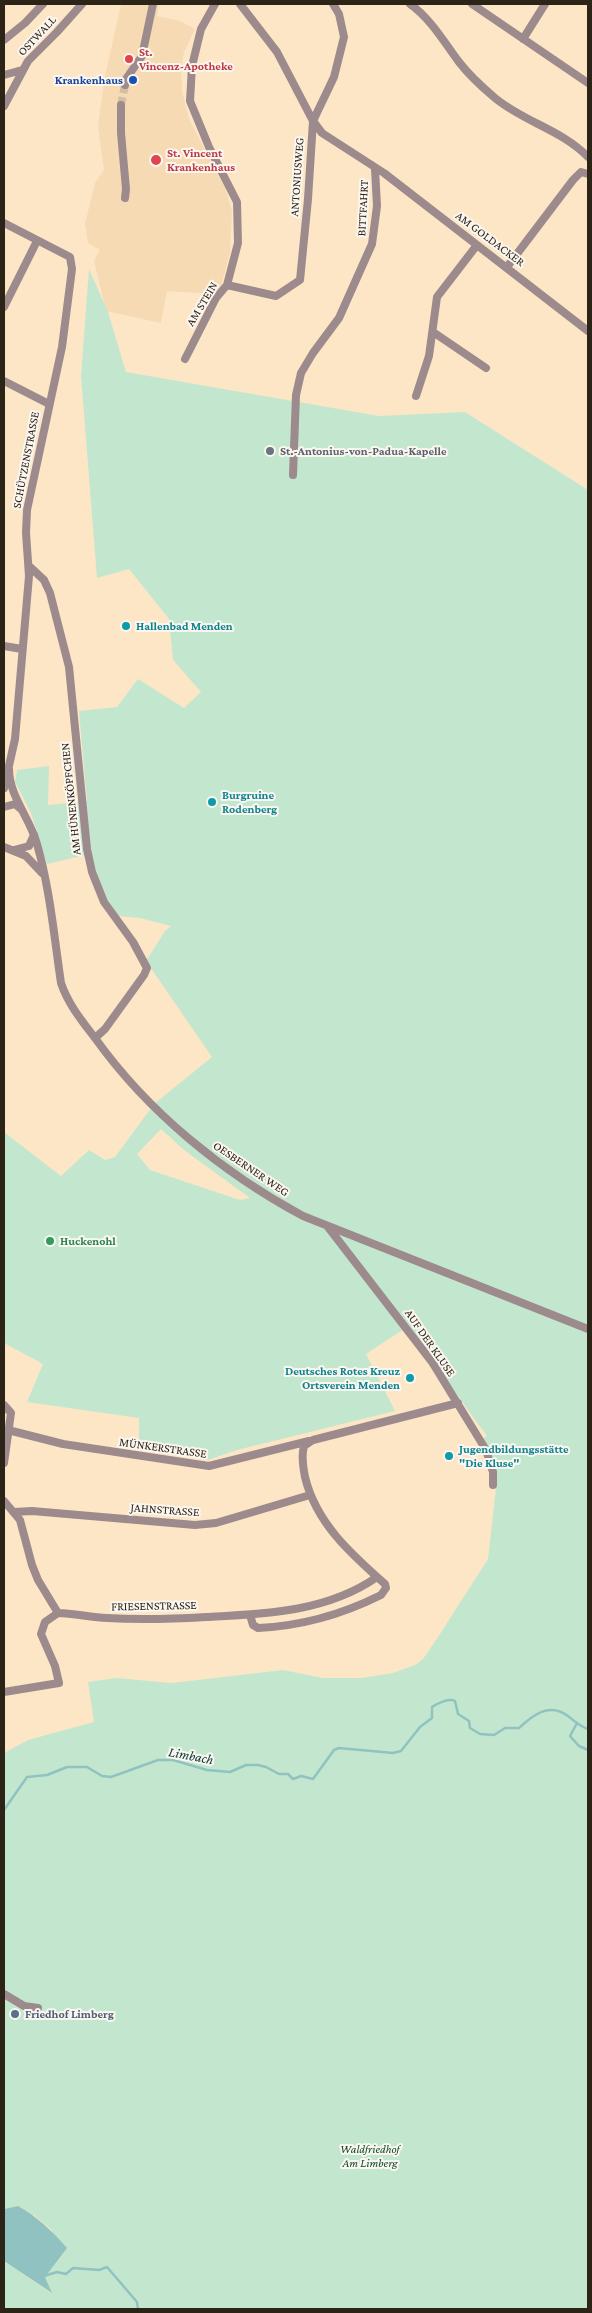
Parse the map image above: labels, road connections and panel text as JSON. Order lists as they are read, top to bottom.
{
  "streets": {
    "street": [
      "OSTWALL",
      "ANTONIUSWEG",
      "BITTFAHRT",
      "AM GOLDACKER",
      "AM STEIN",
      "SCHÜTZENSTRASSE",
      "AM HÜNENKÖPFCHEN",
      "OESBERNER WEG",
      "AUF DER KLUSE",
      "MÜNKERSTRASSE",
      "JAHNSTRASSE",
      "FRIESENSTRASSE"
    ]
  },
  "crossings": [
    ["ANTONIUSWEG", "BITTFAHRT"],
    ["ANTONIUSWEG", "AM STEIN"],
    ["BITTFAHRT", "AM GOLDACKER"],
    ["SCHÜTZENSTRASSE", "AM HÜNENKÖPFCHEN"],
    ["SCHÜTZENSTRASSE", "OESBERNER WEG"],
    ["AM HÜNENKÖPFCHEN", "OESBERNER WEG"],
    ["OESBERNER WEG", "AUF DER KLUSE"],
    ["AUF DER KLUSE", "MÜNKERSTRASSE"]
  ],
  "water": ["Limbach"],
  "parks": ["Waldfriedhof Am Limberg"],
  "places": [
    "St. Vincenz-Apotheke",
    "Krankenhaus",
    "St. Vincent Krankenhaus",
    "St.-Antonius-von-Padua-Kapelle",
    "Hallenbad Menden",
    "Burgruine Rodenberg",
    "Huckenohl",
    "Deutsches Rotes Kreuz Ortsverein Menden",
    "Jugendbildungsstätte \"Die Kluse\"",
    "Friedhof Limberg"
  ]
}
